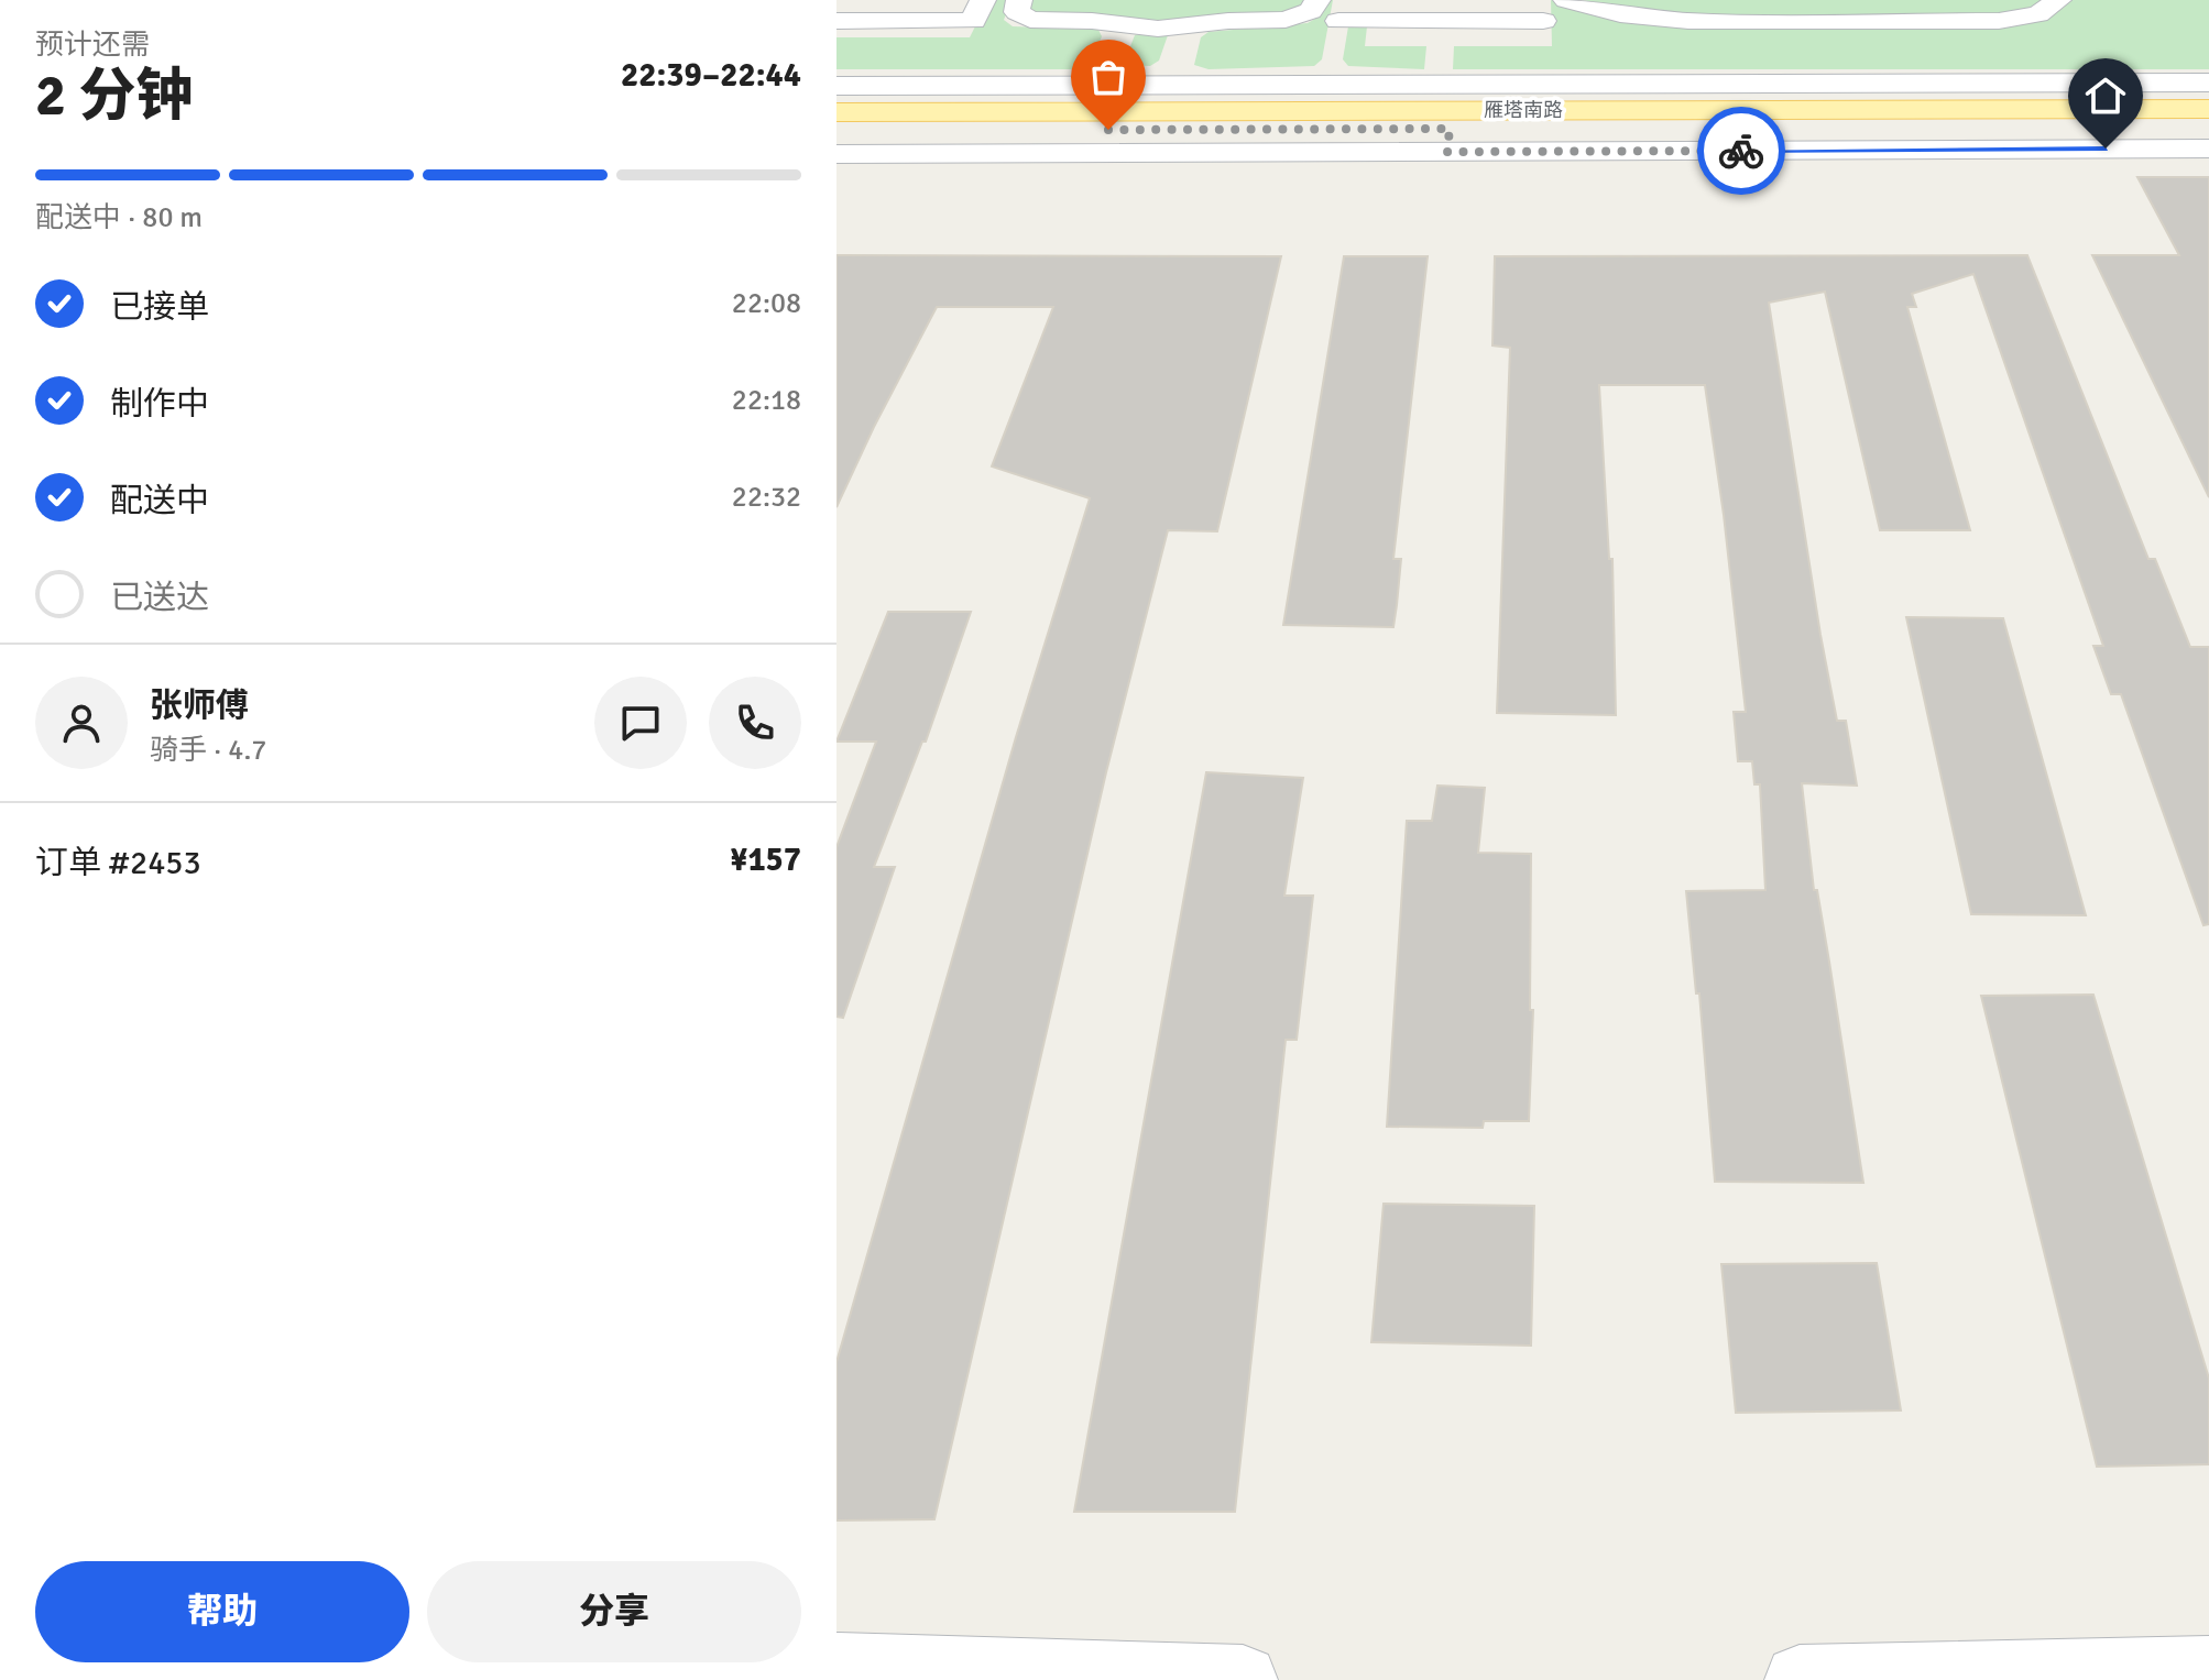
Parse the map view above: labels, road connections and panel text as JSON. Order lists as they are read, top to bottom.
{
  "streets": {
    "main road": ["雁塔南路"]
  },
  "page": {
    "heading": ["2 分钟", "预计还需", "22:39–22:44"],
    "panel": [
      "张师傅",
      "骑手 · 4.7",
      "订单 #2453",
      "¥157"
    ],
    "bar": "配送中 · 80 m",
    "list": [
      ["已接单", "22:08"],
      ["制作中", "22:18"],
      ["配送中", "22:32"],
      "已送达"
    ],
    "buttons": ["帮助", "分享"]
  }
}
